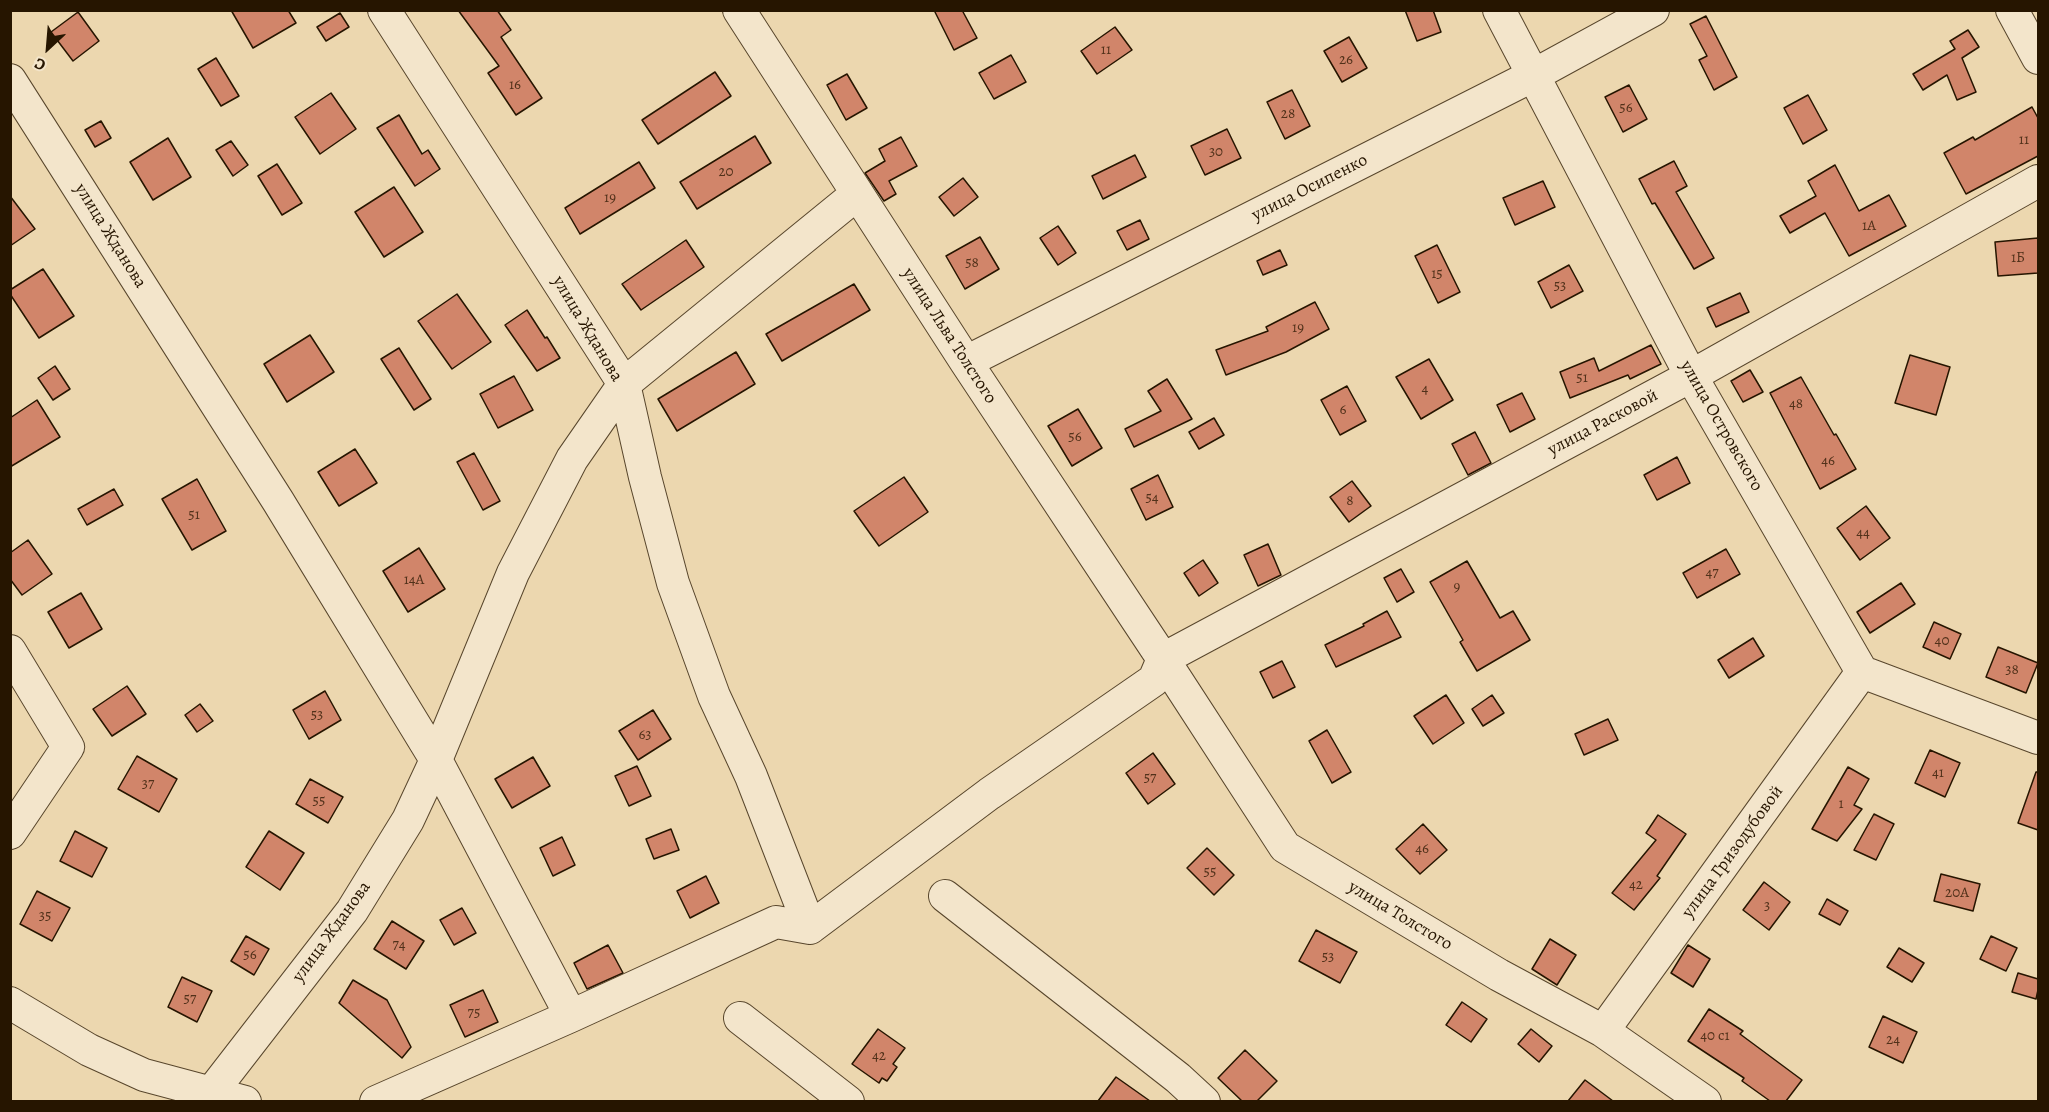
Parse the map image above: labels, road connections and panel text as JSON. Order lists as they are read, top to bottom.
{
  "streets": {
    "street": [
      "улица Осипенко",
      "улица Жданова",
      "улица Льва Толстого",
      "улица Расковой",
      "улица Островского",
      "улица Гризодубовой",
      "улица Толстого"
    ]
  },
  "crossings": [
    ["улица Осипенко", "улица Льва Толстого"],
    ["улица Осипенко", "улица Островского"],
    ["улица Льва Толстого", "улица Расковой"],
    ["улица Льва Толстого", "улица Толстого"],
    ["улица Расковой", "улица Островского"],
    ["улица Расковой", "улица Толстого"],
    ["улица Островского", "улица Гризодубовой"],
    ["улица Гризодубовой", "улица Толстого"]
  ],
  "house_numbers": [
    "11",
    "26",
    "16",
    "56",
    "28",
    "11",
    "30",
    "20",
    "19",
    "1А",
    "1Б",
    "58",
    "15",
    "53",
    "19",
    "51",
    "4",
    "48",
    "6",
    "56",
    "46",
    "54",
    "8",
    "51",
    "44",
    "47",
    "14А",
    "9",
    "40",
    "38",
    "53",
    "63",
    "41",
    "57",
    "37",
    "55",
    "1",
    "46",
    "55",
    "42",
    "20А",
    "3",
    "35",
    "74",
    "56",
    "53",
    "57",
    "75",
    "40 с1",
    "24",
    "42"
  ],
  "north": "bottom left"
}
